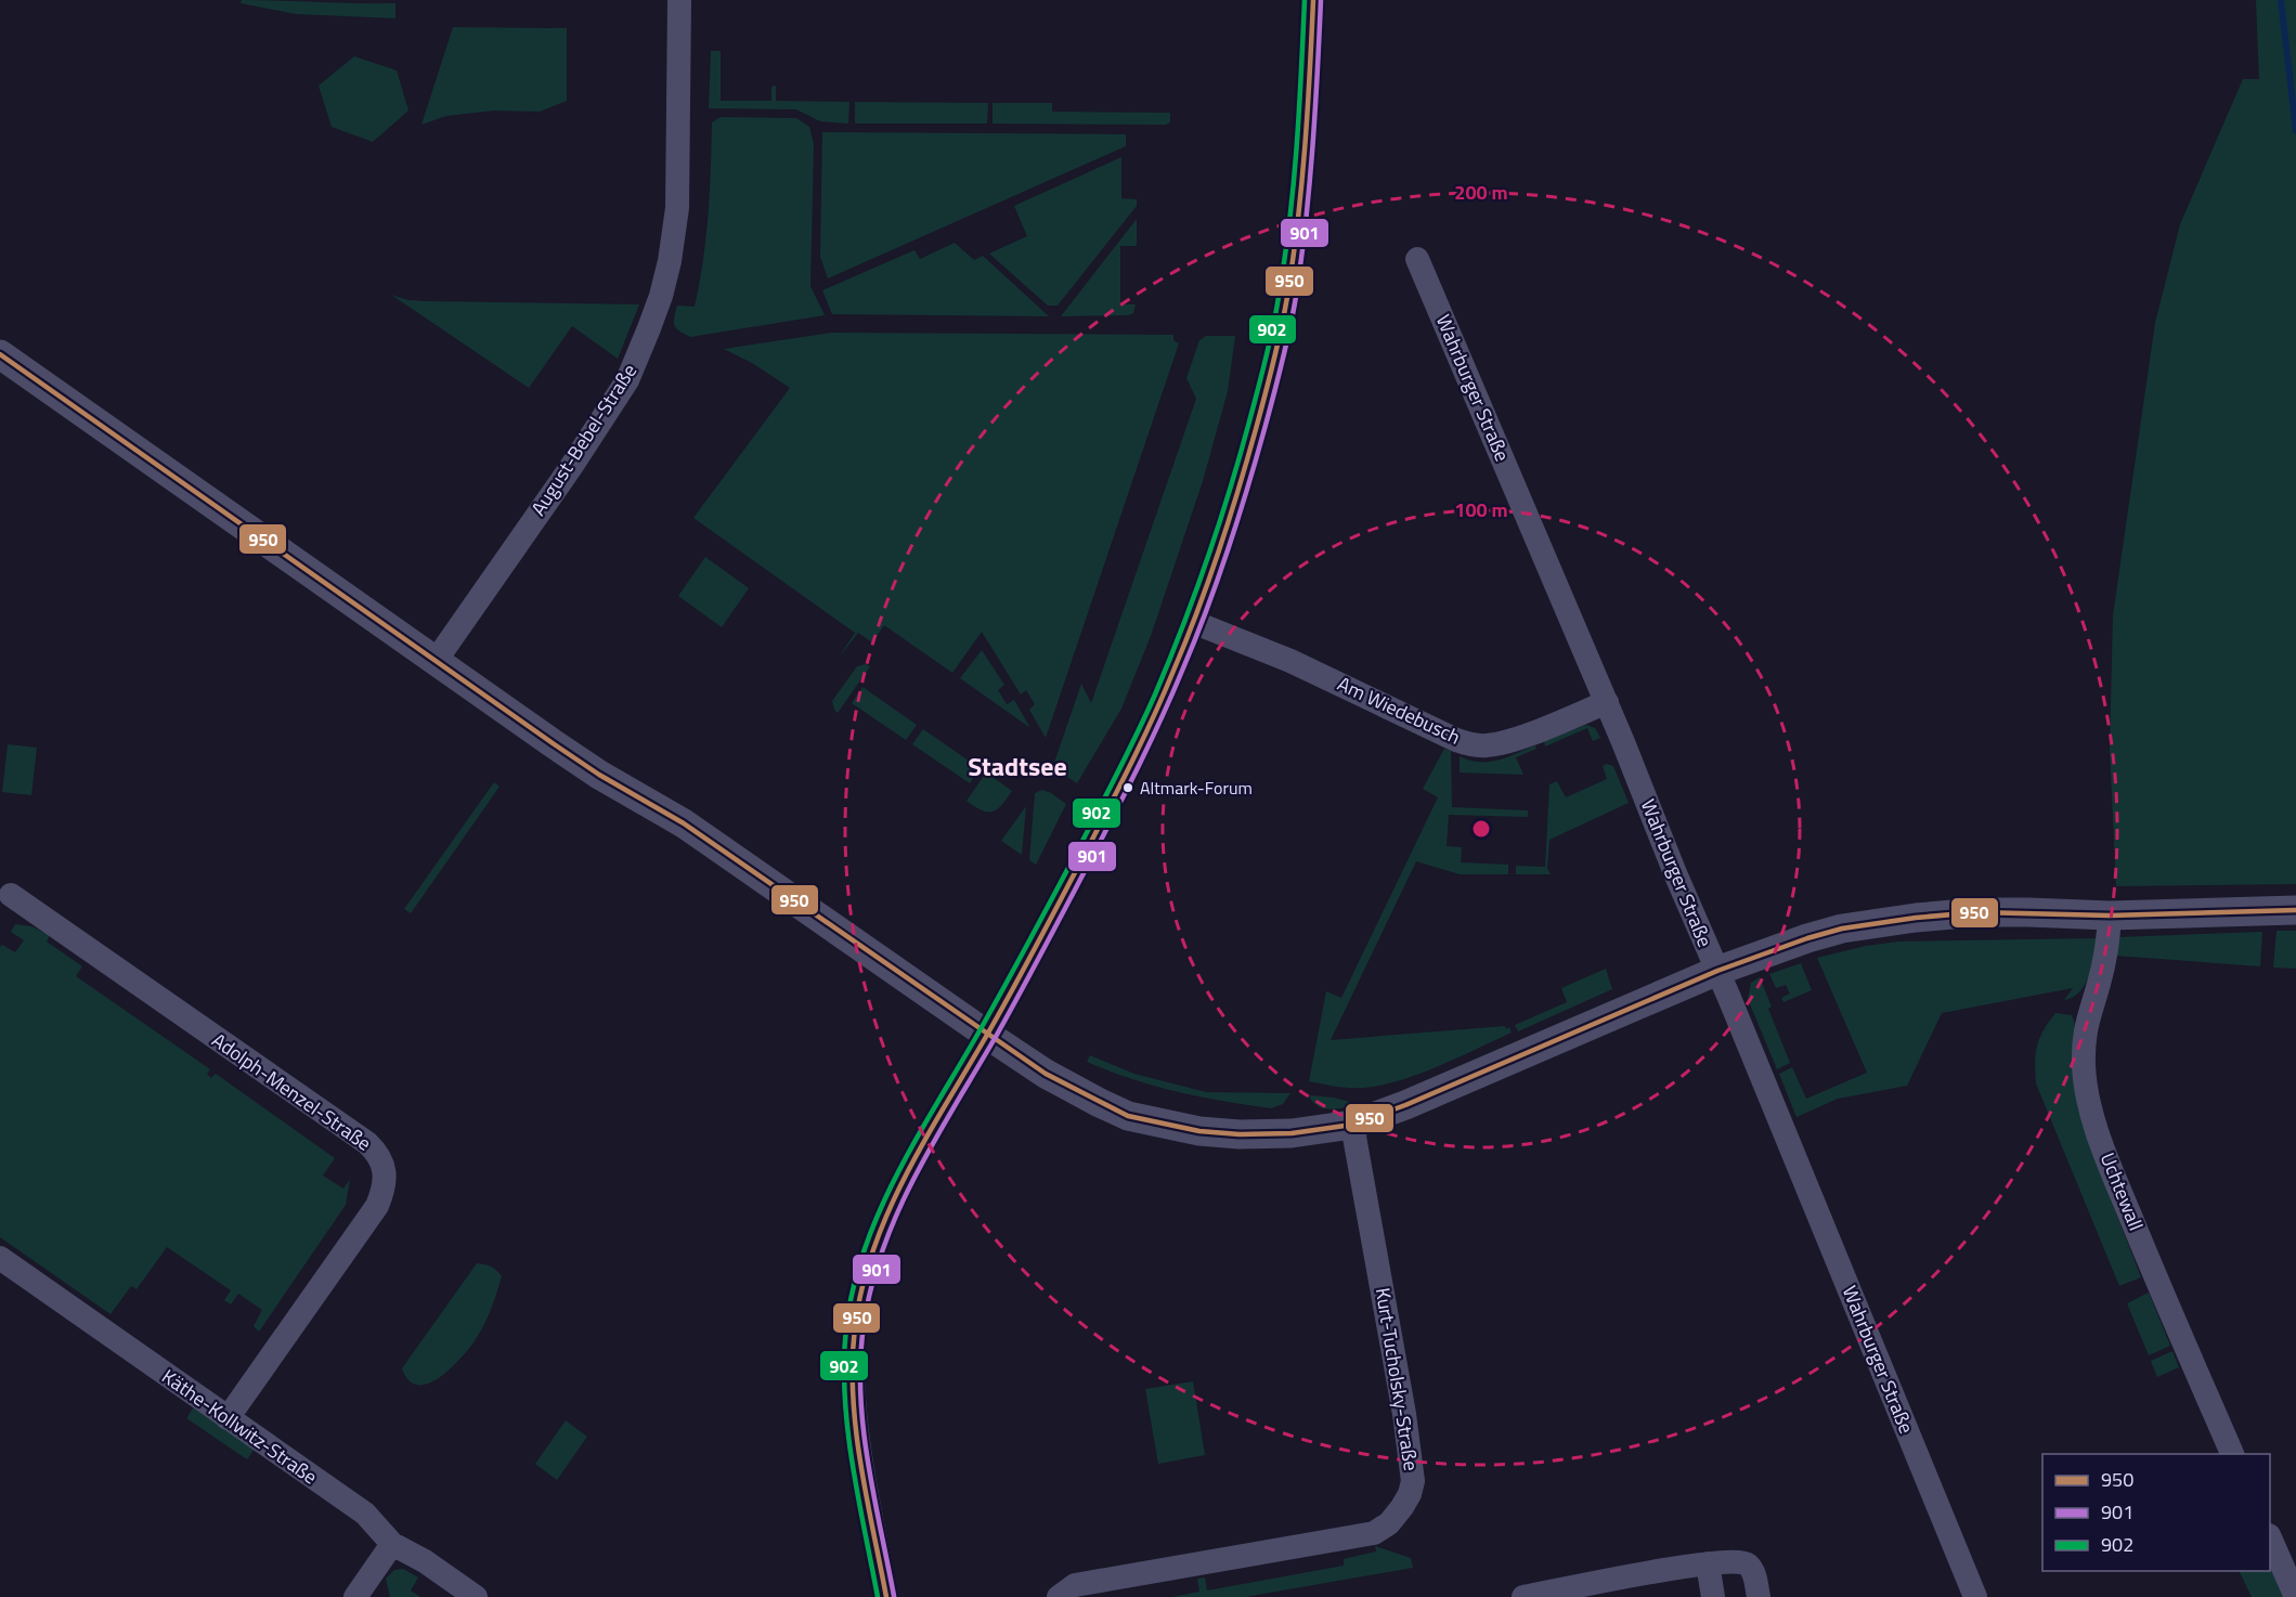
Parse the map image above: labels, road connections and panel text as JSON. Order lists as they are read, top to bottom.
{
  "streets": {
    "street": [
      "Wahrburger Straße",
      "August-Bebel-Straße",
      "Am Wiedebusch",
      "Adolph-Menzel-Straße",
      "Uchtewall",
      "Kurt-Tucholsky-Straße",
      "Käthe-Kollwitz-Straße"
    ]
  },
  "crossings": [
    ["Wahrburger Straße", "Am Wiedebusch"],
    ["Adolph-Menzel-Straße", "Käthe-Kollwitz-Straße"]
  ],
  "districts": ["Stadtsee"],
  "places": ["Altmark-Forum"],
  "lines": ["transit line 950", "transit line 901", "transit line 902"],
  "legend": ["950", "901", "902"],
  "rings": ["200 m", "100 m"]
}
